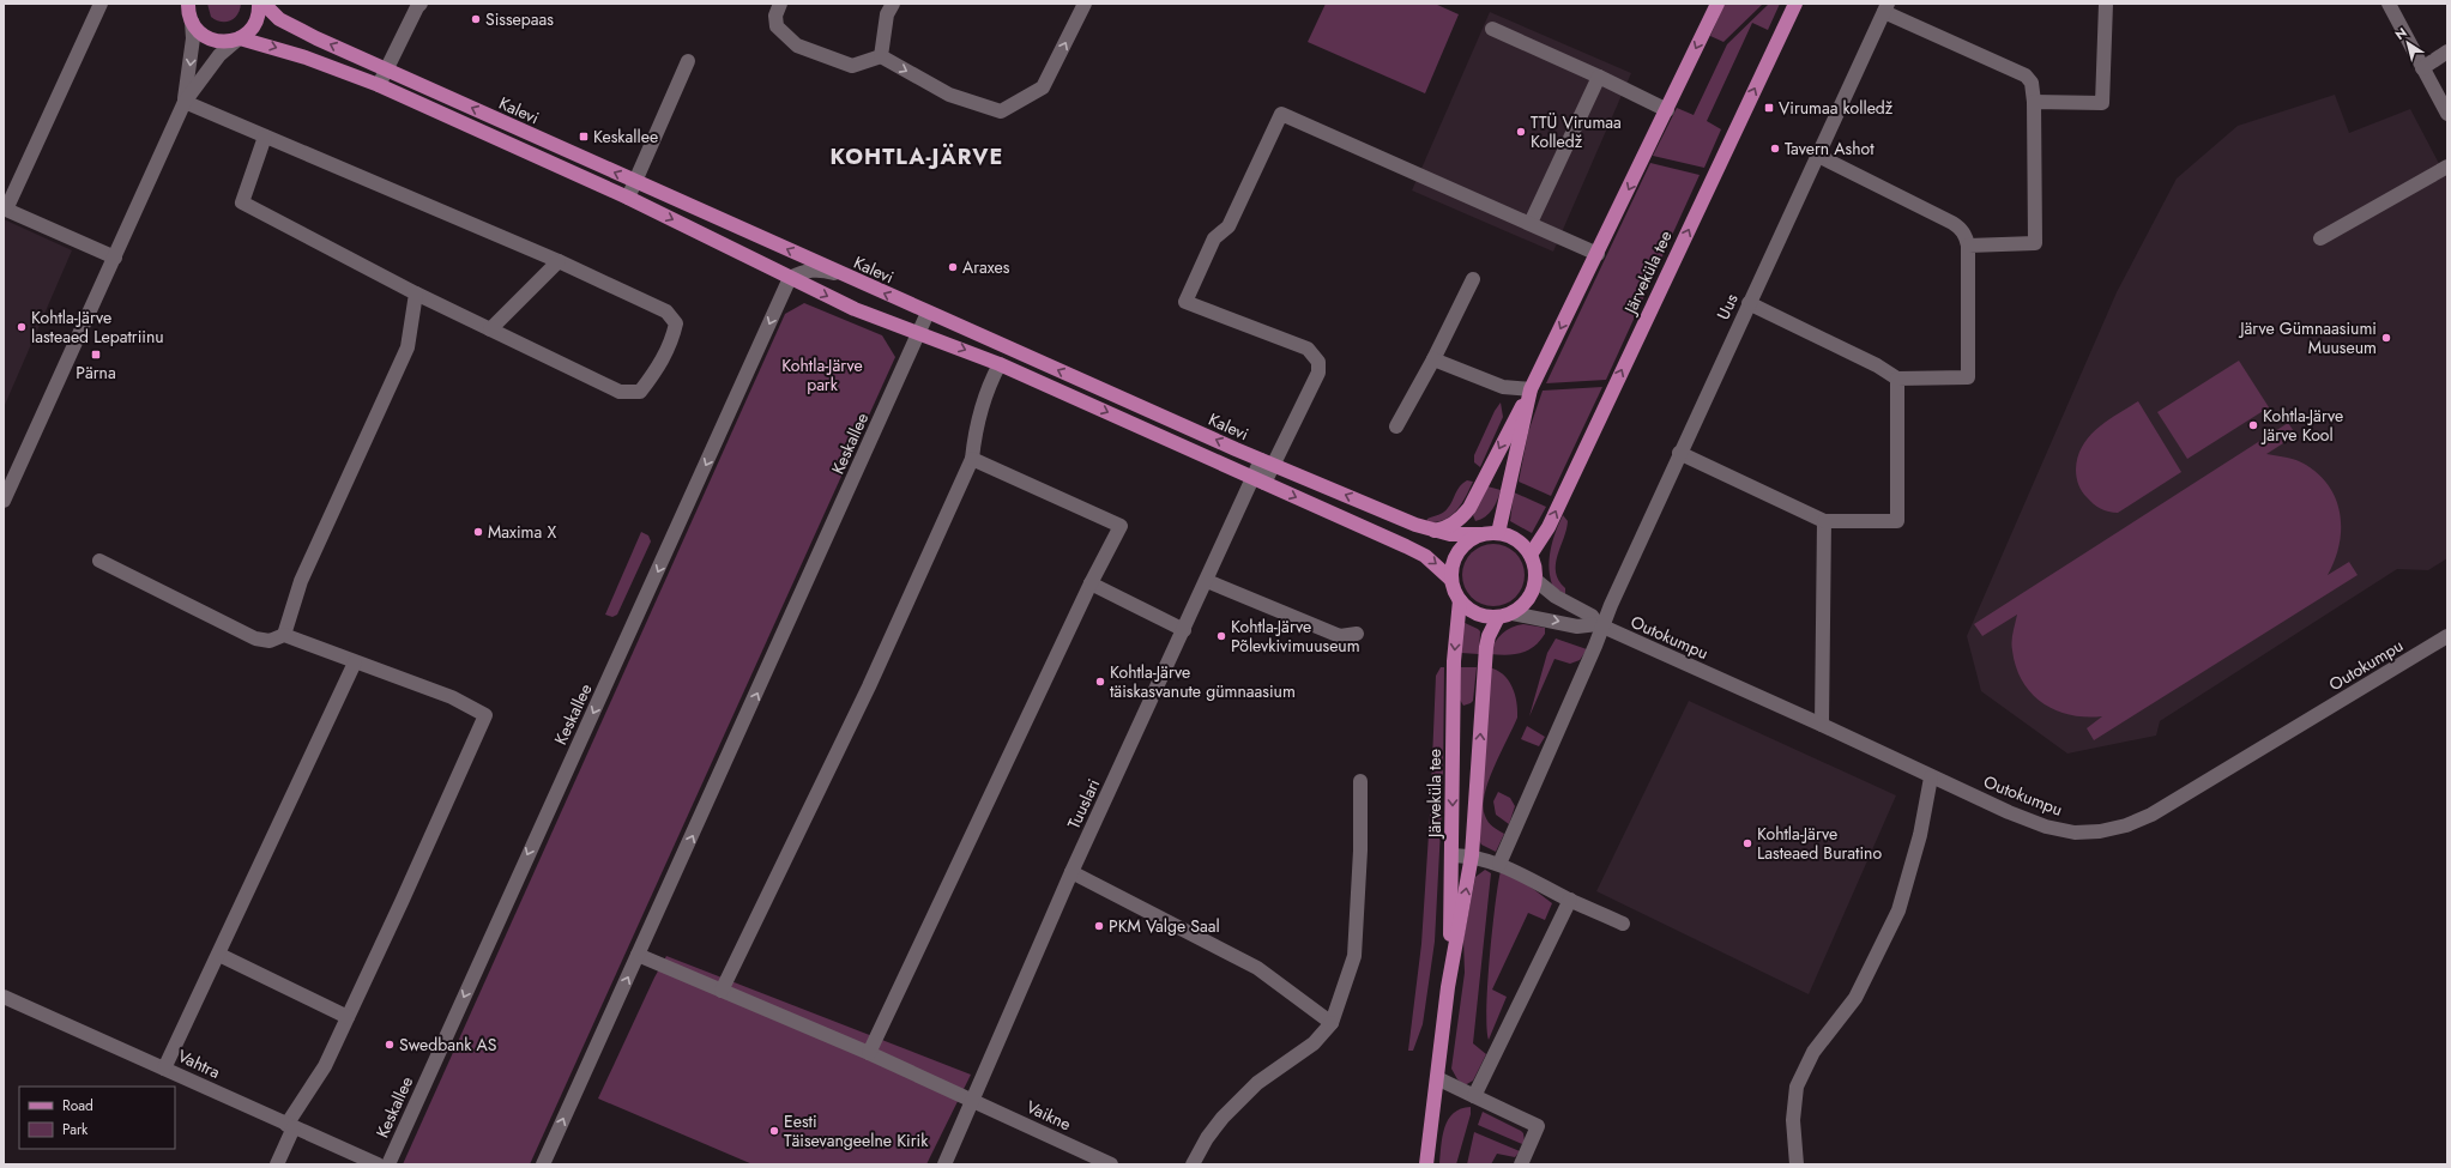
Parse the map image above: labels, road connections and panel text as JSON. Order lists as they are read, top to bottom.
{
  "streets": {
    "main road": ["Kalevi", "Järveküla tee"],
    "street": [
      "Uus",
      "Keskallee",
      "Outokumpu",
      "Tuuslari",
      "Vahtra",
      "Vaikne"
    ]
  },
  "crossings": [
    ["Kalevi", "Järveküla tee"],
    ["Kalevi", "Keskallee"],
    ["Kalevi", "Outokumpu"],
    ["Kalevi", "Tuuslari"],
    ["Järveküla tee", "Outokumpu"],
    ["Uus", "Outokumpu"],
    ["Keskallee", "Vaikne"],
    ["Tuuslari", "Vaikne"]
  ],
  "districts": ["KOHTLA-JÄRVE"],
  "parks": ["Kohtla-Järve park"],
  "places": {
    "other": [
      "Sissepaas",
      "TTÜ Virumaa Kolledž",
      "Tavern Ashot",
      "Araxes",
      "Kohtla-Järve lasteaed Lepatriinu",
      "Järve Gümnaasiumi Muuseum",
      "Kohtla-Järve Järve Kool",
      "Maxima X",
      "Kohtla-Järve Põlevkivimuuseum",
      "Kohtla-Järve täiskasvanute gümnaasium",
      "Kohtla-Järve Lasteaed Buratino",
      "PKM Valge Saal",
      "Swedbank AS",
      "Eesti Täisevangeelne Kirik"
    ],
    "transit": ["Virumaa kolledž", "Keskallee", "Pärna"]
  },
  "legend": ["Road", "Park"],
  "north": "top left"
}
